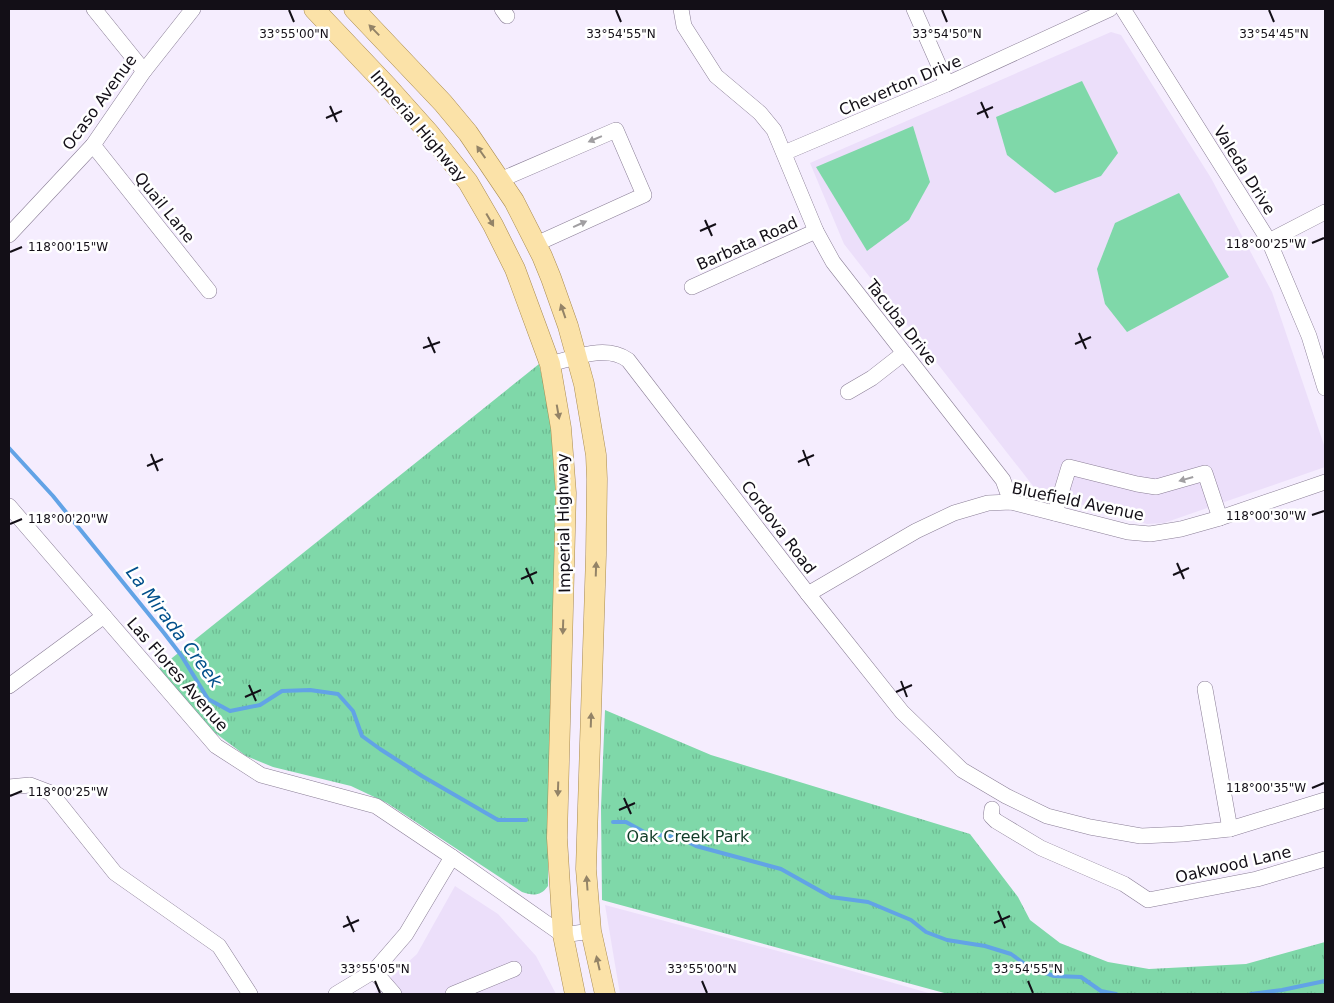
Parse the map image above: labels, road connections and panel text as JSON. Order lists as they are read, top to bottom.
{
  "streets": {
    "main road": ["Imperial Highway"],
    "street": [
      "Cheverton Drive",
      "Ocaso Avenue",
      "Valeda Drive",
      "Quail Lane",
      "Barbata Road",
      "Tacuba Drive",
      "Bluefield Avenue",
      "Cordova Road",
      "Las Flores Avenue",
      "Oakwood Lane"
    ]
  },
  "crossings": [
    ["Cheverton Drive", "Tacuba Drive"],
    ["Ocaso Avenue", "Quail Lane"],
    ["Imperial Highway", "Cordova Road"],
    ["Imperial Highway", "Las Flores Avenue"],
    ["Barbata Road", "Tacuba Drive"],
    ["Tacuba Drive", "Bluefield Avenue"],
    ["Bluefield Avenue", "Cordova Road"]
  ],
  "water": ["La Mirada Creek"],
  "parks": ["Oak Creek Park"],
  "coordinates": [
    "33°55'00\"N",
    "33°54'55\"N",
    "33°54'50\"N",
    "33°54'45\"N",
    "118°00'25\"W",
    "118°00'15\"W",
    "118°00'30\"W",
    "118°00'20\"W",
    "118°00'35\"W",
    "33°55'05\"N"
  ]
}
